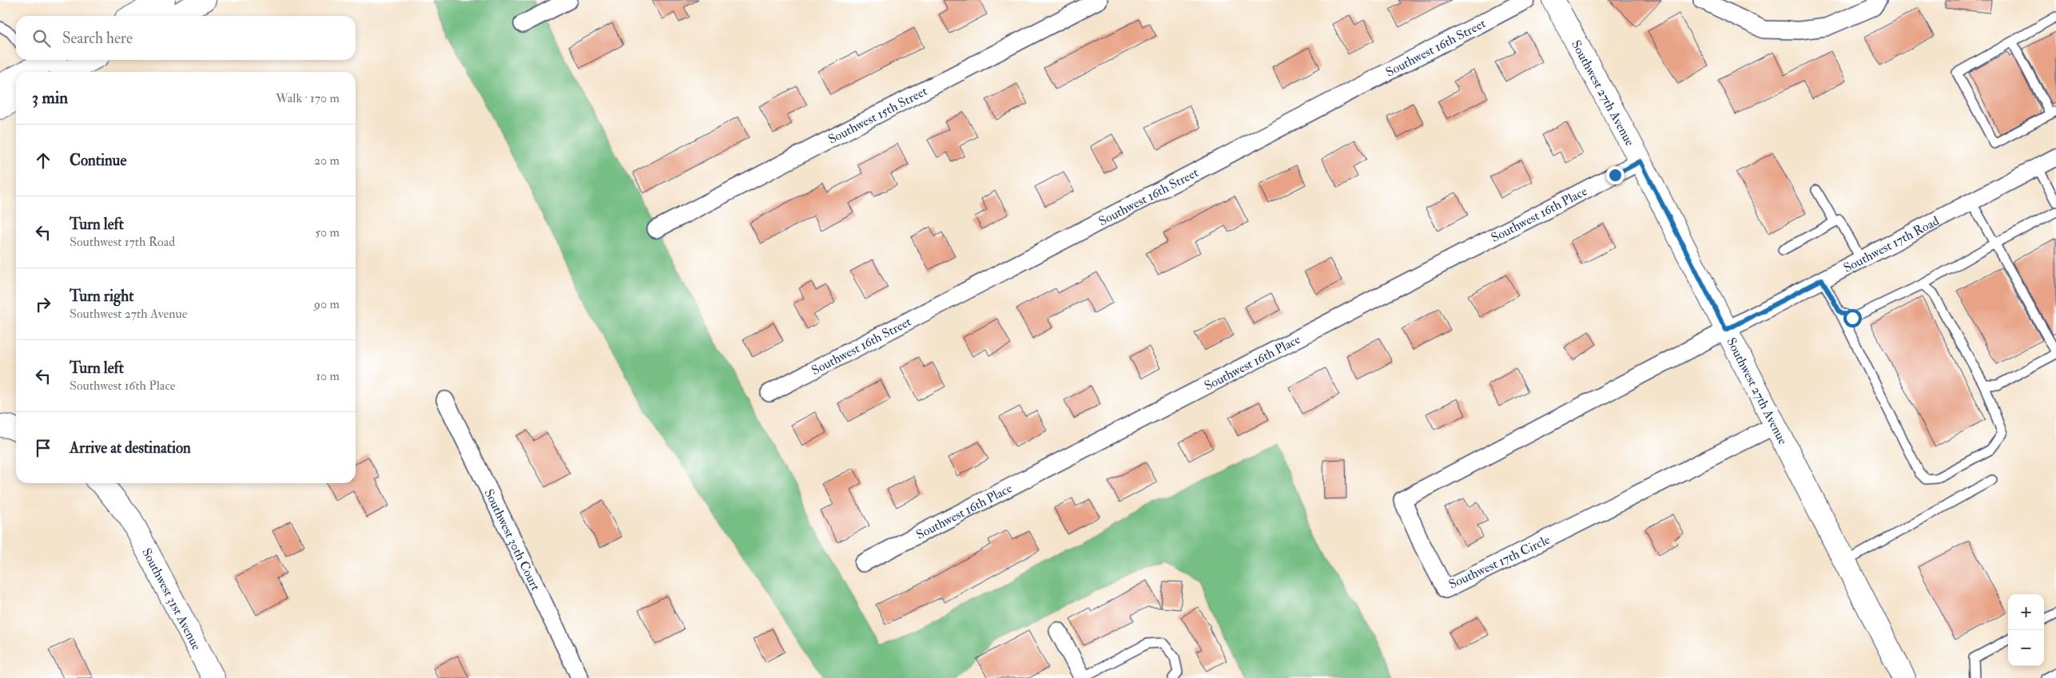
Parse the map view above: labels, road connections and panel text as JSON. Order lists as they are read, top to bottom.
{
  "streets": {
    "main road": ["Southwest 27th Avenue", "Southwest 31st Avenue"],
    "street": [
      "Southwest 16th Street",
      "Southwest 15th Street",
      "Southwest 16th Place",
      "Southwest 17th Road",
      "Southwest 30th Court",
      "Southwest 17th Circle"
    ]
  },
  "crossings": [
    ["Southwest 27th Avenue", "Southwest 16th Place"],
    ["Southwest 27th Avenue", "Southwest 17th Road"],
    ["Southwest 27th Avenue", "Southwest 17th Circle"],
    ["Southwest 17th Road", "Southwest 17th Circle"]
  ],
  "page": {
    "search": "Search here",
    "heading": ["3 min", "Walk · 170 m"],
    "list": [
      ["Continue", "20 m"],
      ["Turn left", "Southwest 17th Road", "50 m"],
      ["Turn right", "Southwest 27th Avenue", "90 m"],
      ["Turn left", "Southwest 16th Place", "10 m"],
      "Arrive at destination"
    ],
    "map_buttons": ["+", "−"]
  }
}
